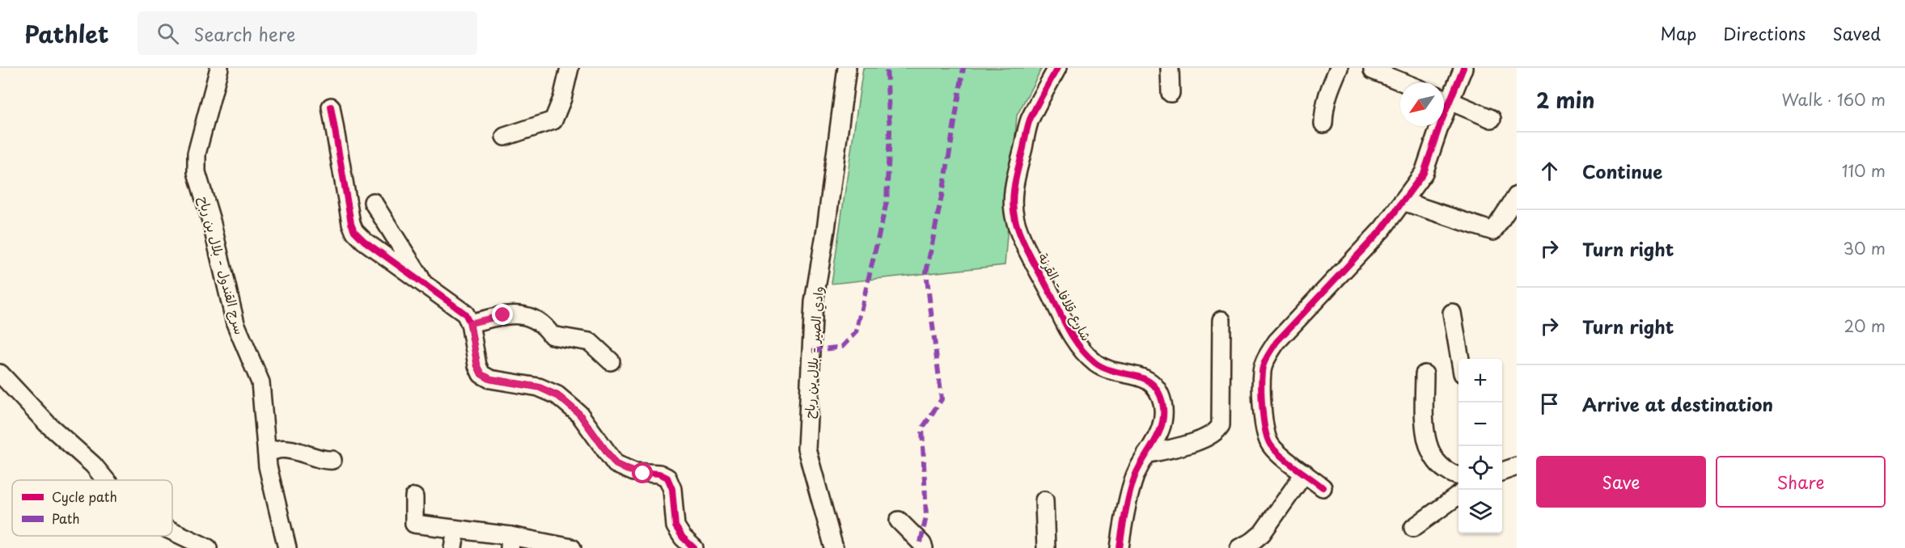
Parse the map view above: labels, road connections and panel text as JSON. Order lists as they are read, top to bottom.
{
  "streets": {
    "street": ["سرج القندول - بلال بن رباح", "شارع قلافا - القرنة", "وادي الصير - بلال بن رباح"]
  },
  "legend": ["Cycle path", "Path"],
  "north": "bottom left",
  "page": {
    "header": "Pathlet",
    "search": "Search here",
    "nav": ["Map", "Directions", "Saved"],
    "heading": ["2 min", "Walk · 160 m"],
    "list": [
      ["Continue", "110 m"],
      ["Turn right", "30 m"],
      ["Turn right", "20 m"],
      "Arrive at destination"
    ],
    "map_buttons": ["+", "−"],
    "buttons": ["Save", "Share"]
  }
}
